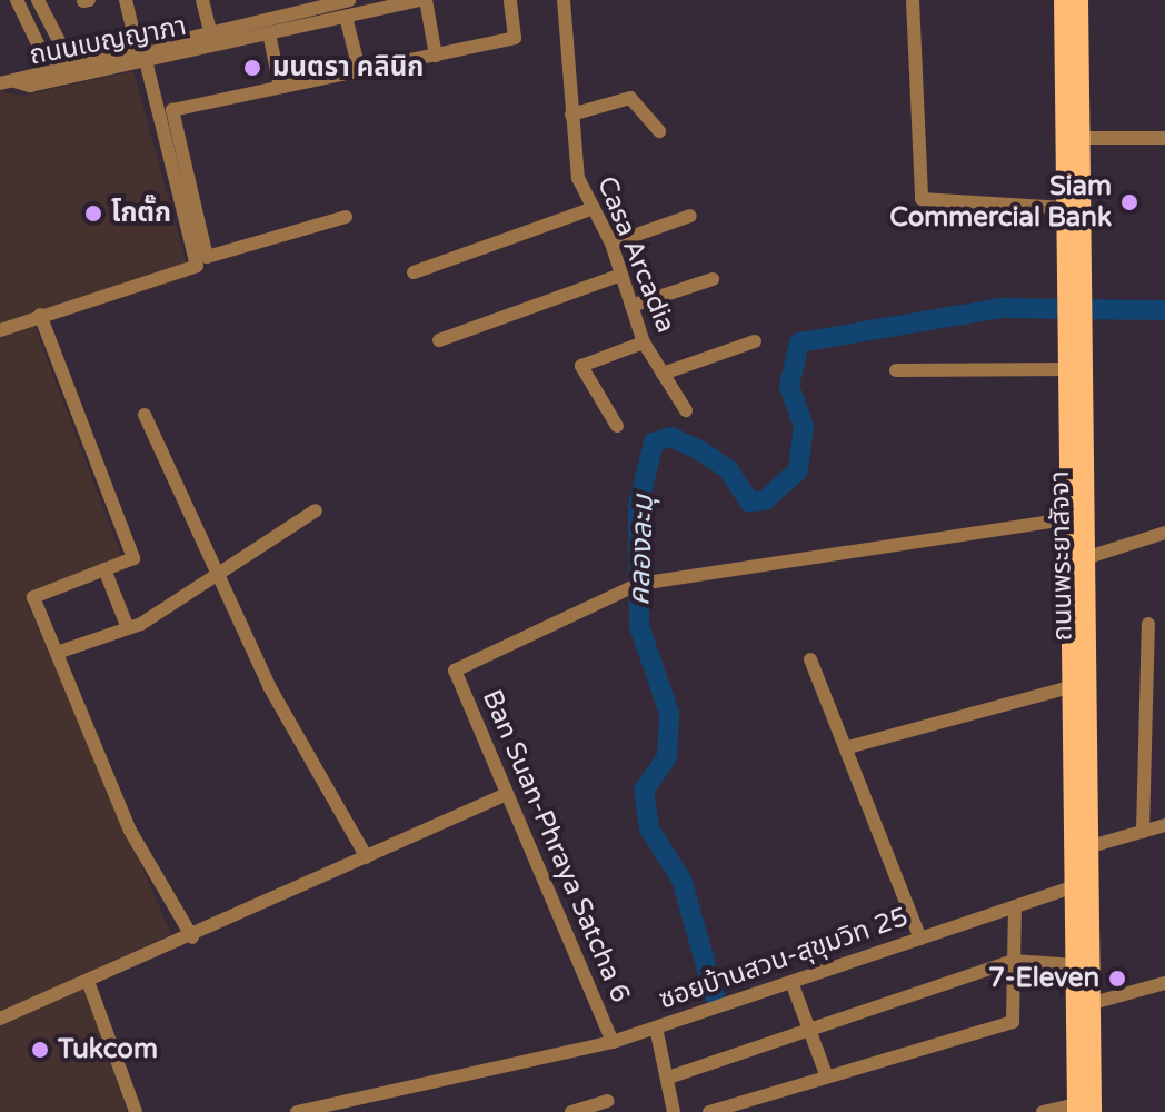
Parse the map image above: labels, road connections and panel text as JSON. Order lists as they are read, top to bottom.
{
  "streets": {
    "main road": ["ถนนพระยาสัจจา"],
    "street": [
      "ถนนเบญญาภา",
      "Casa Arcadia",
      "Ban Suan-Phraya Satcha 6",
      "ซอยบ้านสวน-สุขุมวิท 25"
    ]
  },
  "crossings": [
    ["ถนนพระยาสัจจา", "Ban Suan-Phraya Satcha 6"],
    ["ถนนพระยาสัจจา", "ซอยบ้านสวน-สุขุมวิท 25"],
    ["Ban Suan-Phraya Satcha 6", "ซอยบ้านสวน-สุขุมวิท 25"]
  ],
  "water": ["คลองละมุ"],
  "places": [
    "มนตรา คลินิก",
    "Siam Commercial Bank",
    "โกตั๊ก",
    "7-Eleven",
    "Tukcom"
  ]
}
